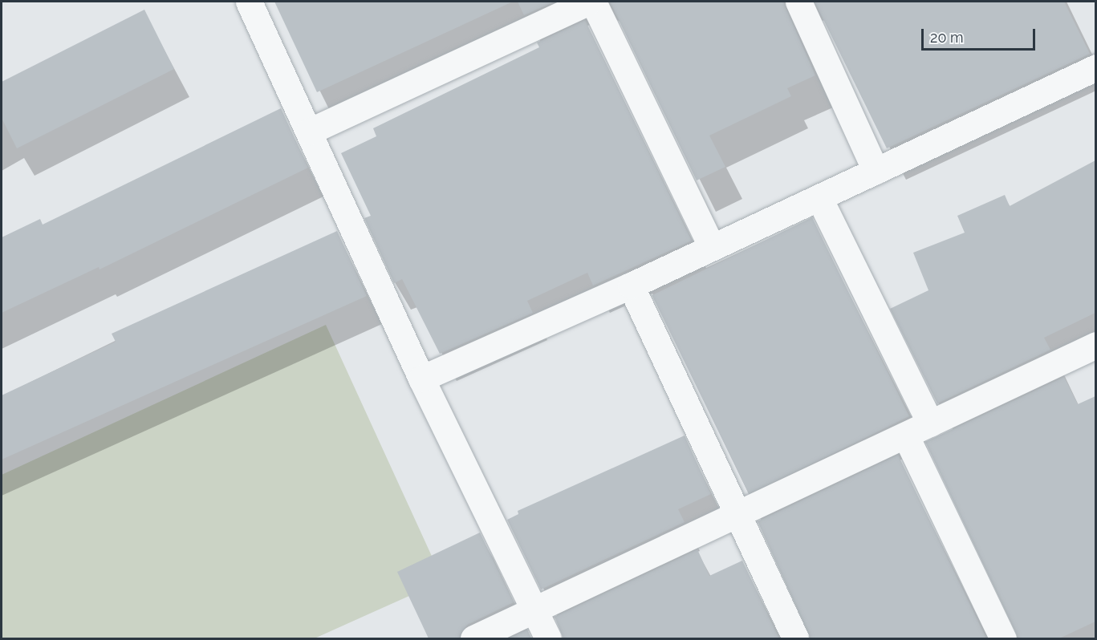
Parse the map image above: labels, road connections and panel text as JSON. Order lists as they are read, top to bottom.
{
  "scale_bar": "20 m"
}
